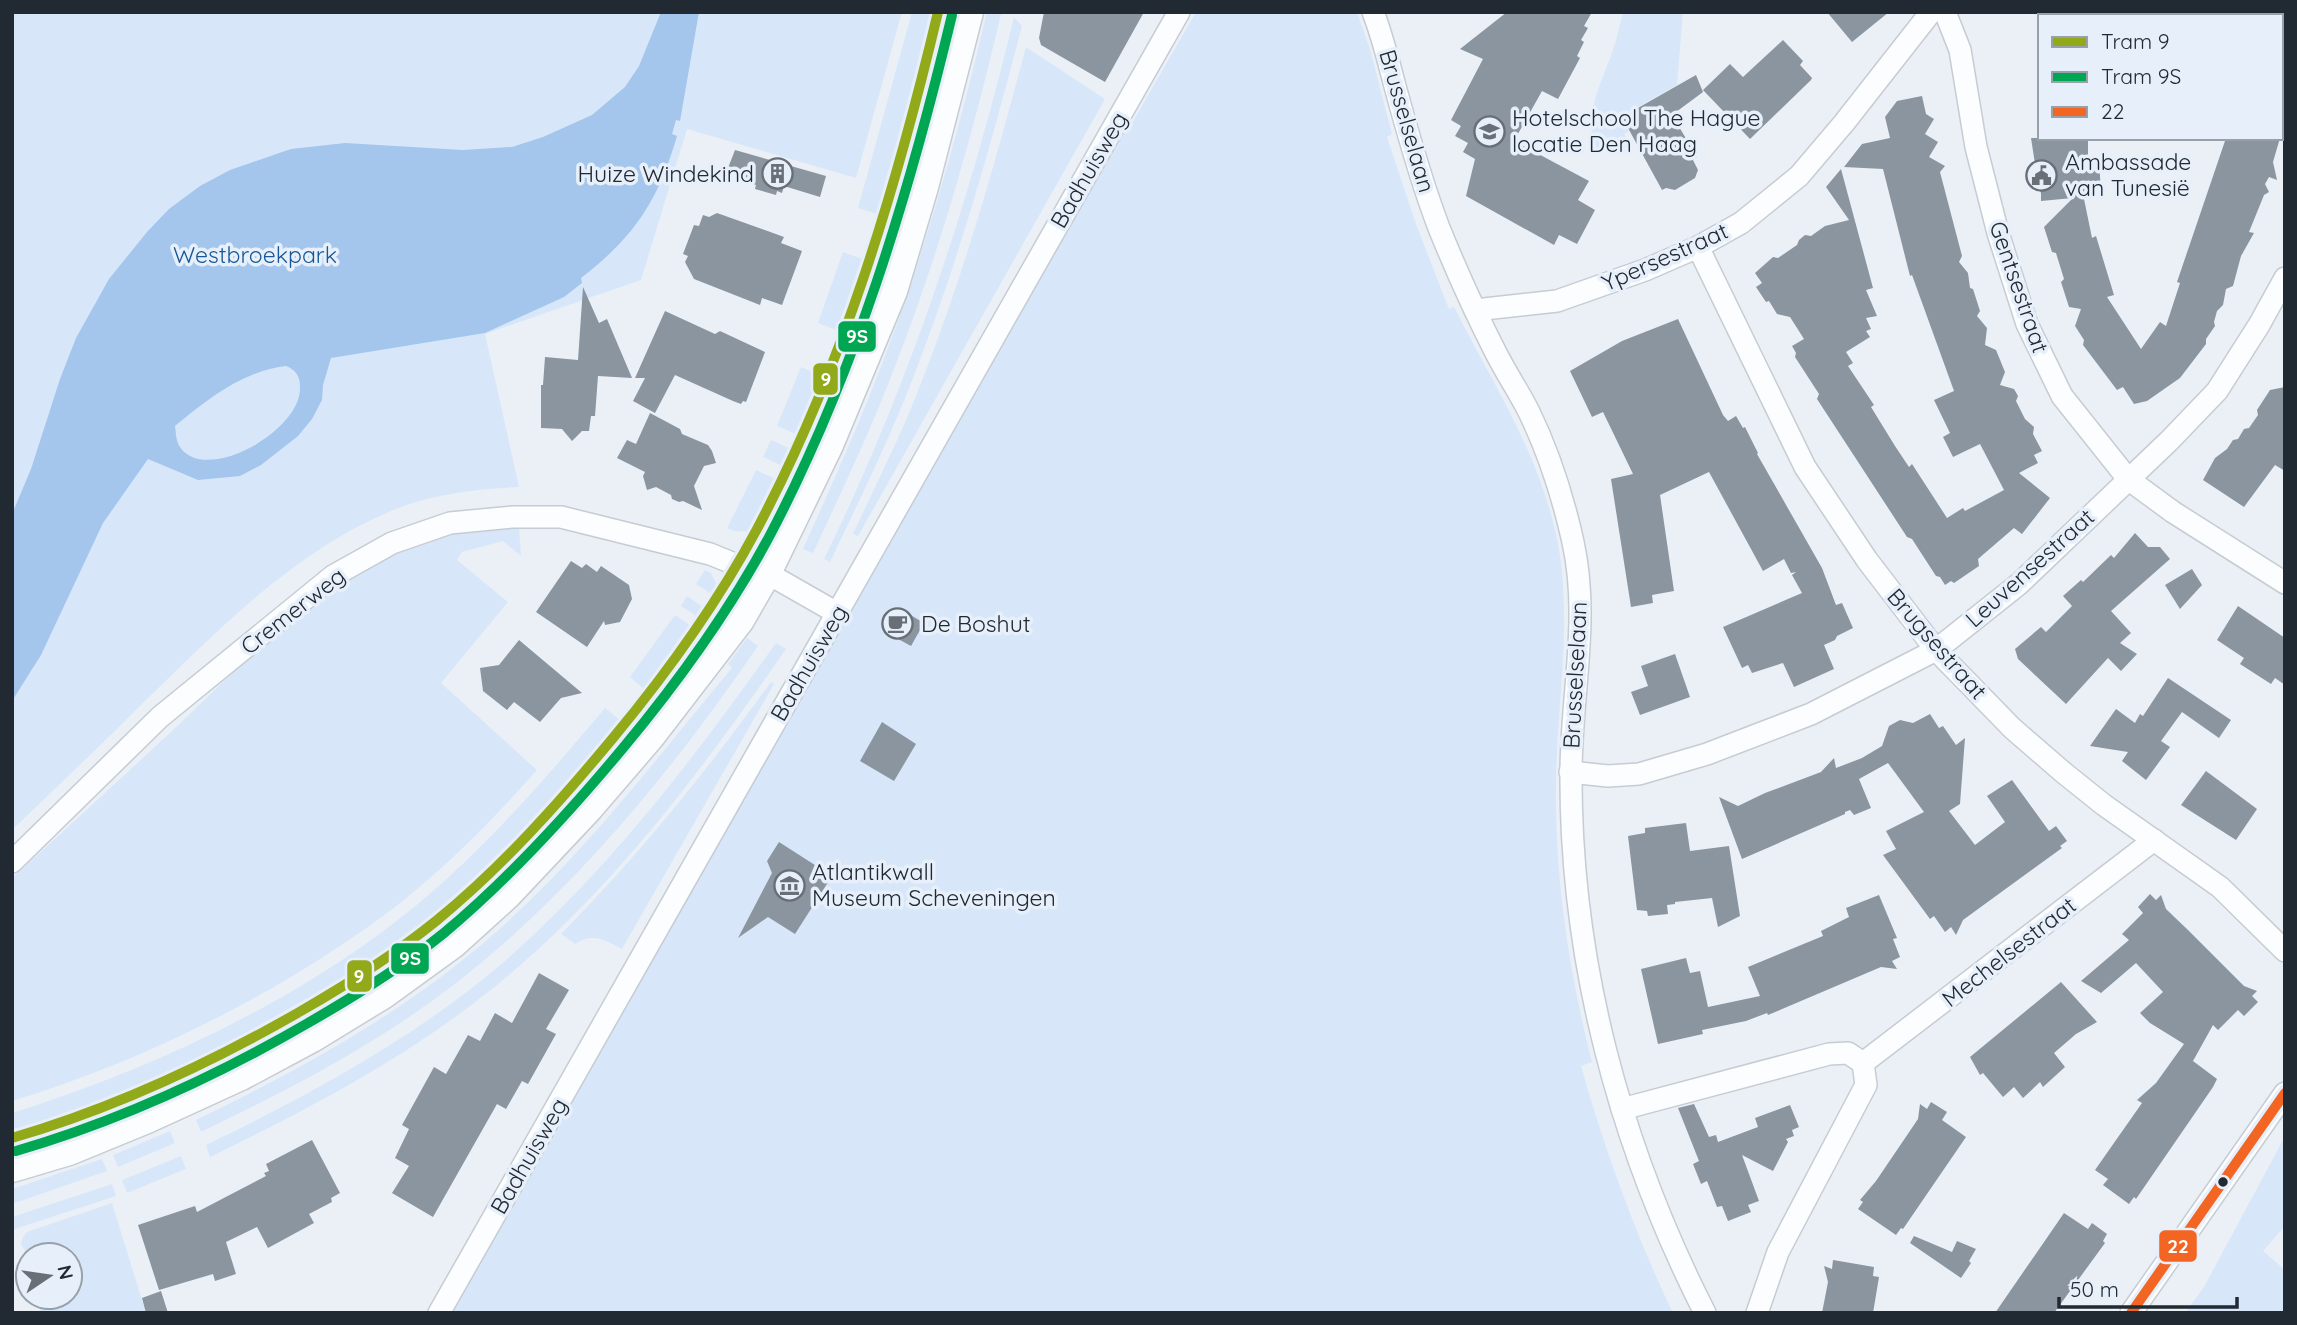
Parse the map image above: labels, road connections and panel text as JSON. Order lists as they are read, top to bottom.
{
  "streets": {
    "street": [
      "Brusselselaan",
      "Badhuisweg",
      "Ypersestraat",
      "Gentsestraat",
      "Leuvensestraat",
      "Cremerweg",
      "Brugsestraat",
      "Mechelsestraat"
    ]
  },
  "crossings": [
    ["Brusselselaan", "Ypersestraat"],
    ["Brusselselaan", "Leuvensestraat"],
    ["Badhuisweg", "Cremerweg"],
    ["Ypersestraat", "Brugsestraat"],
    ["Gentsestraat", "Leuvensestraat"],
    ["Leuvensestraat", "Brugsestraat"],
    ["Brugsestraat", "Mechelsestraat"]
  ],
  "parks": ["Westbroekpark"],
  "places": {
    "school or university": ["Hotelschool The Hague locatie Den Haag"],
    "building": ["Huize Windekind"],
    "public building": ["Ambassade van Tunesië"],
    "cafe": ["De Boshut"],
    "museum": ["Atlantikwall Museum Scheveningen"]
  },
  "lines": ["tram line 9", "tram line 9S", "transit line 22"],
  "legend": ["Tram 9", "Tram 9S", "22"],
  "scale_bar": "50 m",
  "north": "right"
}
